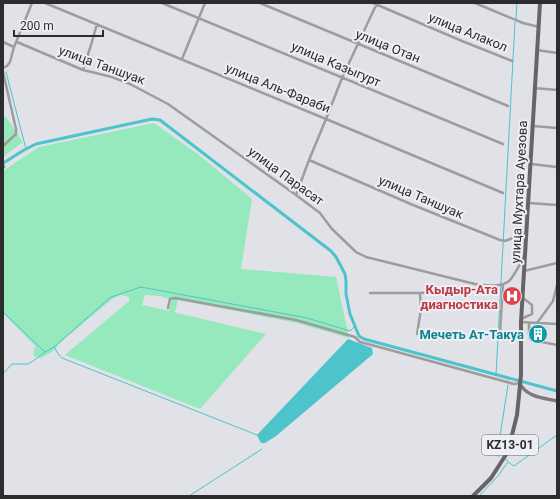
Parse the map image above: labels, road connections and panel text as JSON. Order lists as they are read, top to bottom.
{
  "streets": {
    "main road": ["улица Мухтара Ауезова", "KZ13-01"],
    "street": [
      "улица Алакол",
      "улица Отан",
      "улица Казыгурт",
      "улица Таншуак",
      "улица Аль-Фараби",
      "улица Парасат"
    ]
  },
  "crossings": [
    ["улица Таншуак", "улица Парасат"],
    ["улица Таншуак", "улица Мухтара Ауезова"],
    ["улица Мухтара Ауезова", "KZ13-01"]
  ],
  "places": {
    "hospital": ["Кыдыр-Ата диагностика"],
    "building": ["Мечеть Ат-Такуа"]
  },
  "scale_bar": "200 m"
}
